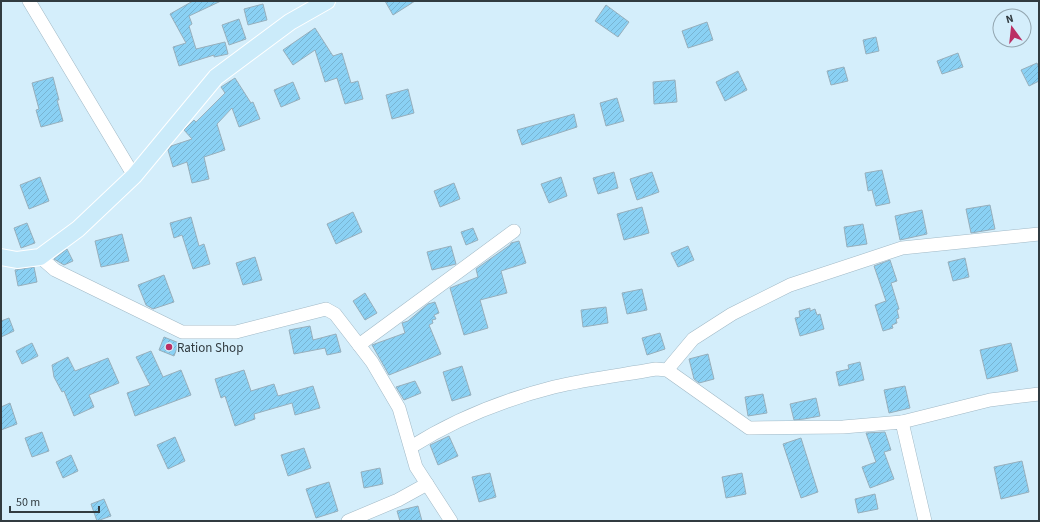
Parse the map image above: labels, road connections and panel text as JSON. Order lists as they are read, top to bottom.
{
  "places": ["Ration Shop"],
  "scale_bar": "50 m",
  "north": "top"
}
